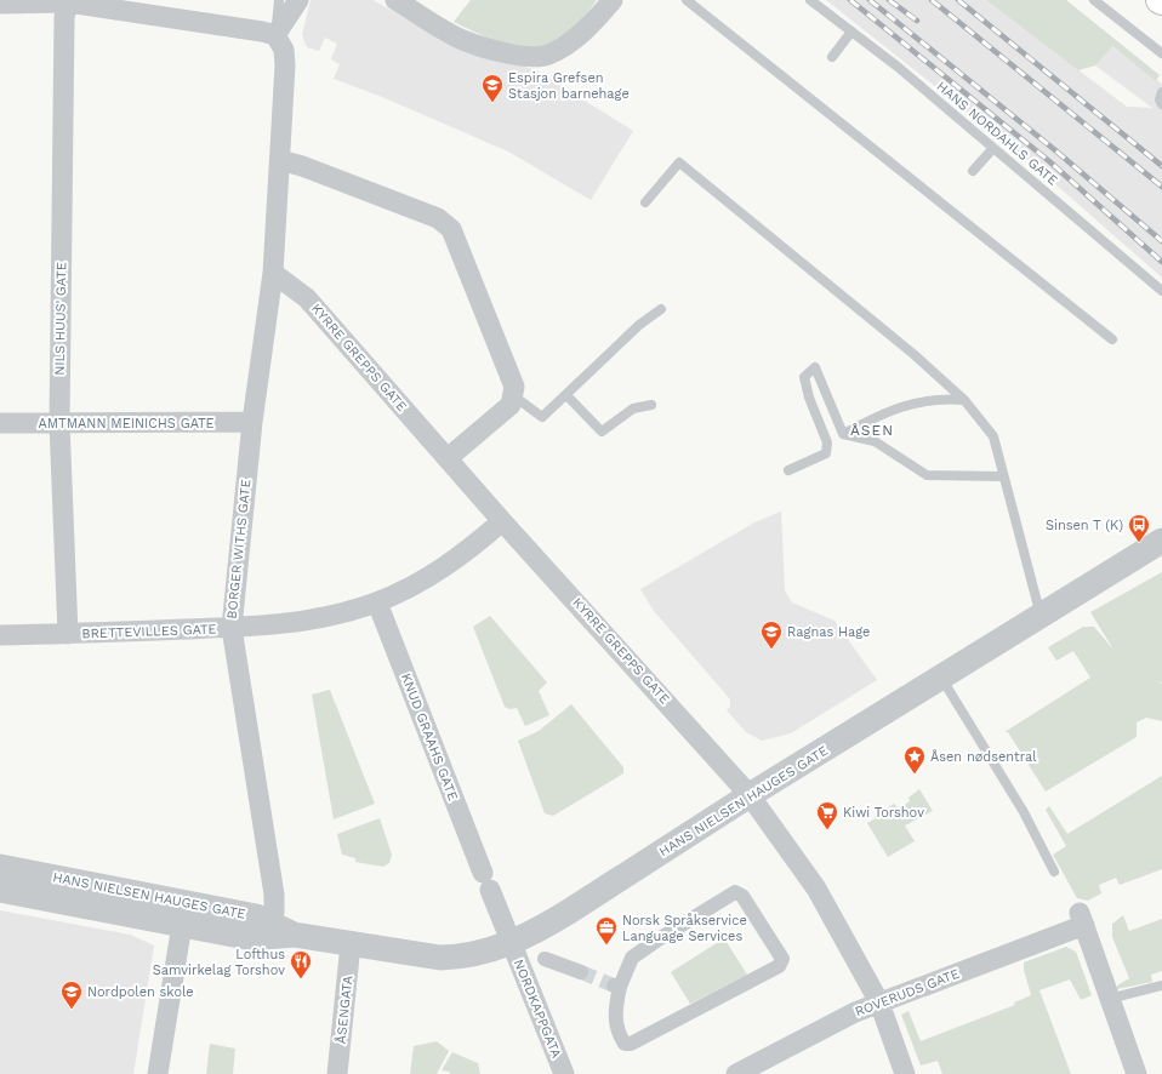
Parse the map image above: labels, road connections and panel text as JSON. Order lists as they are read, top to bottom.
{
  "streets": {
    "street": [
      "NILS HUUS' GATE",
      "KYRRE GREPPS GATE",
      "AMTMANN MEINICHS GATE",
      "BORGER WITHS GATE",
      "BRETTEVILLES GATE",
      "KNUD GRAAHS GATE",
      "HANS NIELSEN HAUGES GATE",
      "ROVERUDS GATE",
      "NORDKAPPGATA",
      "ÅSENGATA"
    ],
    "lane": ["HANS NORDAHLS GATE"]
  },
  "crossings": [
    ["NILS HUUS' GATE", "AMTMANN MEINICHS GATE"],
    ["NILS HUUS' GATE", "BRETTEVILLES GATE"],
    ["KYRRE GREPPS GATE", "BORGER WITHS GATE"],
    ["KYRRE GREPPS GATE", "BRETTEVILLES GATE"],
    ["KYRRE GREPPS GATE", "HANS NIELSEN HAUGES GATE"],
    ["KYRRE GREPPS GATE", "ROVERUDS GATE"],
    ["AMTMANN MEINICHS GATE", "BORGER WITHS GATE"],
    ["BORGER WITHS GATE", "BRETTEVILLES GATE"],
    ["BORGER WITHS GATE", "HANS NIELSEN HAUGES GATE"],
    ["BRETTEVILLES GATE", "KNUD GRAAHS GATE"],
    ["KNUD GRAAHS GATE", "HANS NIELSEN HAUGES GATE"],
    ["KNUD GRAAHS GATE", "NORDKAPPGATA"],
    ["HANS NIELSEN HAUGES GATE", "NORDKAPPGATA"],
    ["HANS NIELSEN HAUGES GATE", "ÅSENGATA"]
  ],
  "districts": ["ÅSEN"],
  "places": {
    "school or university": ["Espira Grefsen Stasjon barnehage", "Ragnas Hage", "Nordpolen skole"],
    "bus stop": ["Sinsen T (K)"],
    "place": ["Åsen nødsentral"],
    "supermarket": ["Kiwi Torshov"],
    "office": ["Norsk Språkservice Language Services"],
    "restaurant": ["Lofthus Samvirkelag Torshov"]
  }
}
